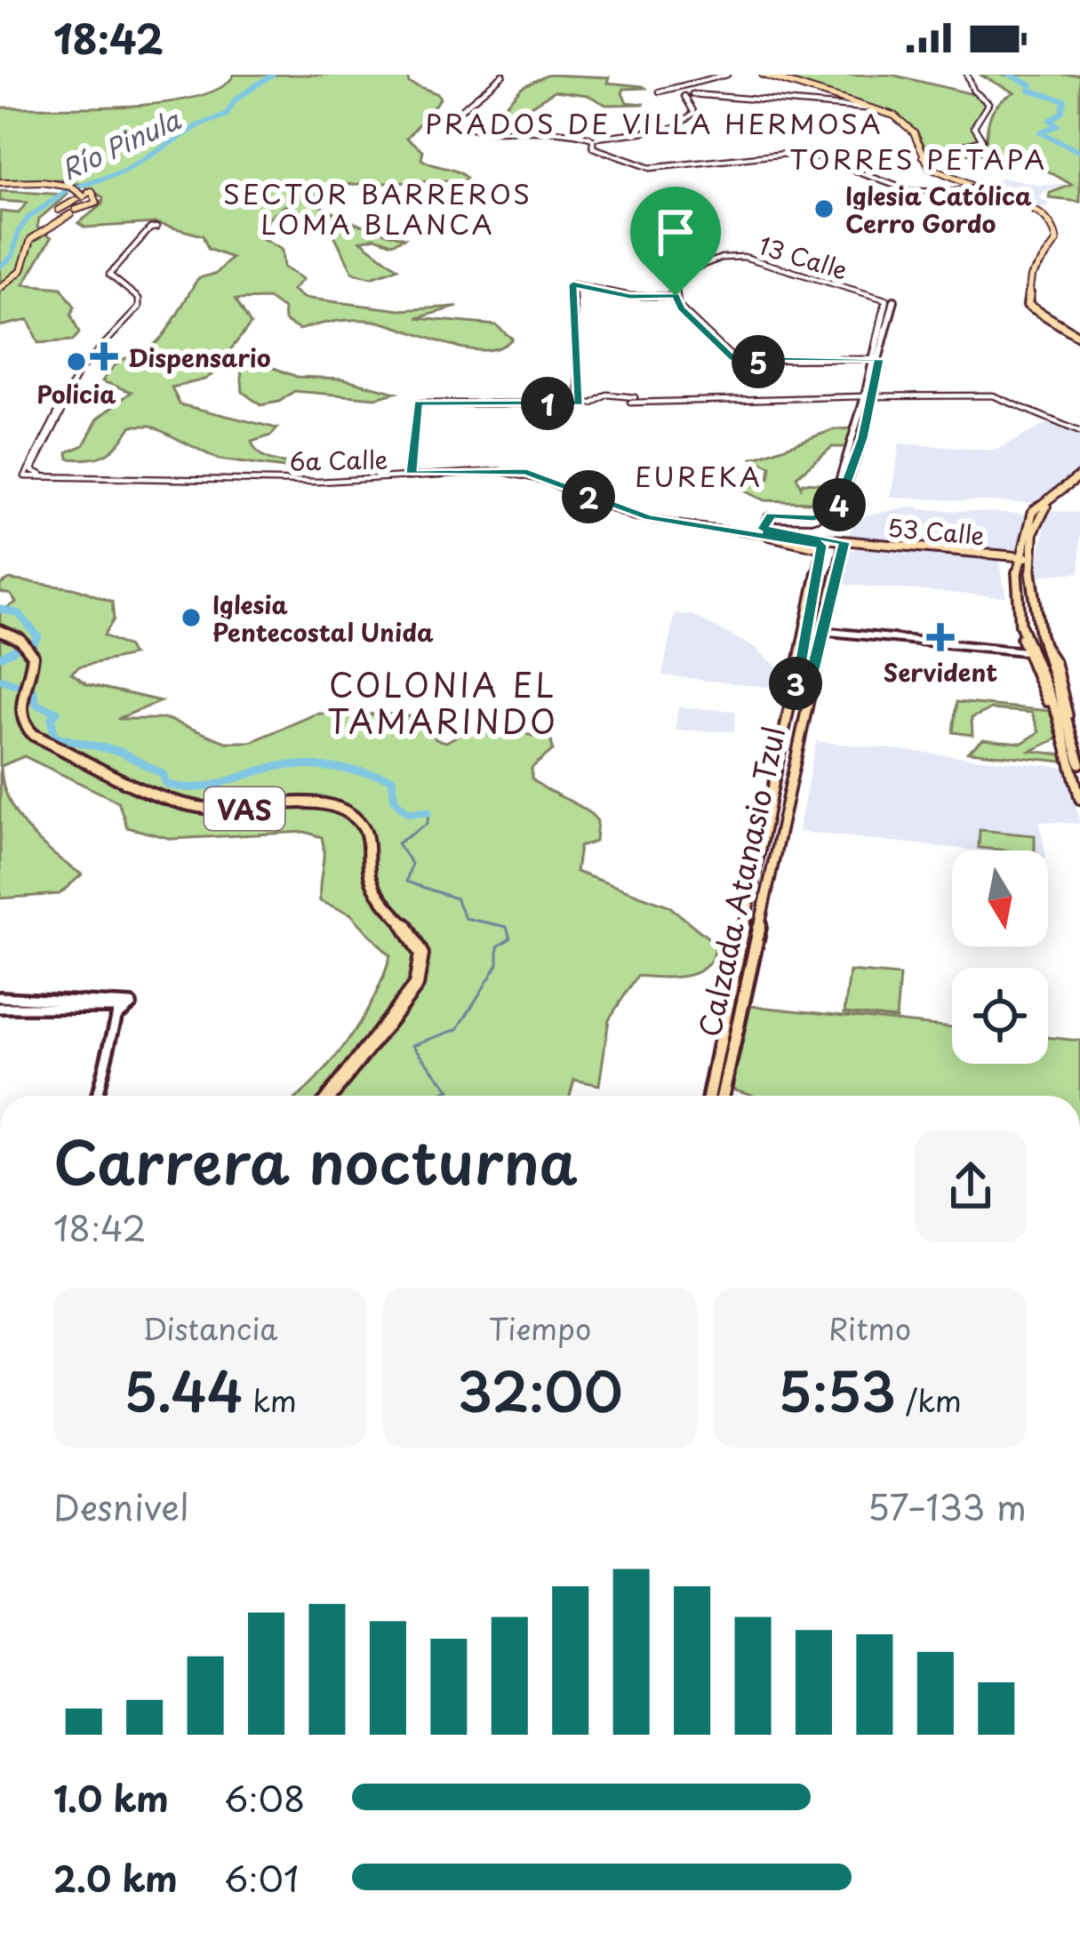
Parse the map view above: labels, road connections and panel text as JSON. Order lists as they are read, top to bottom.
{
  "streets": {
    "highway": ["VAS"],
    "main road": ["6a Calle", "53 Calle", "Calzada Atanasio Tzul"],
    "street": ["13 Calle"]
  },
  "crossings": [
    ["6a Calle", "53 Calle"],
    ["6a Calle", "Calzada Atanasio Tzul"],
    ["53 Calle", "Calzada Atanasio Tzul"]
  ],
  "districts": [
    "PRADOS DE VILLA HERMOSA",
    "TORRES PETAPA",
    "SECTOR BARREROS LOMA BLANCA",
    "EUREKA",
    "COLONIA EL TAMARINDO"
  ],
  "water": ["Río Pinula"],
  "places": {
    "other": ["Iglesia Católica Cerro Gordo", "Policia", "Iglesia Pentecostal Unida"],
    "health": ["Dispensario", "Servident"]
  },
  "north": "bottom",
  "page": {
    "status": "18:42",
    "pins": [
      "5",
      "1",
      "2",
      "4",
      "3"
    ],
    "heading": ["Carrera nocturna", "18:42"],
    "stats": [
      ["Distancia", "5.44 km"],
      ["Tiempo", "32:00"],
      ["Ritmo", "5:53 /km"]
    ],
    "chart": ["Desnivel", "57–133 m"],
    "list": [
      {
        "name": "1.0 km",
        "note": "6:08"
      },
      {
        "name": "2.0 km",
        "note": "6:01"
      }
    ]
  }
}
